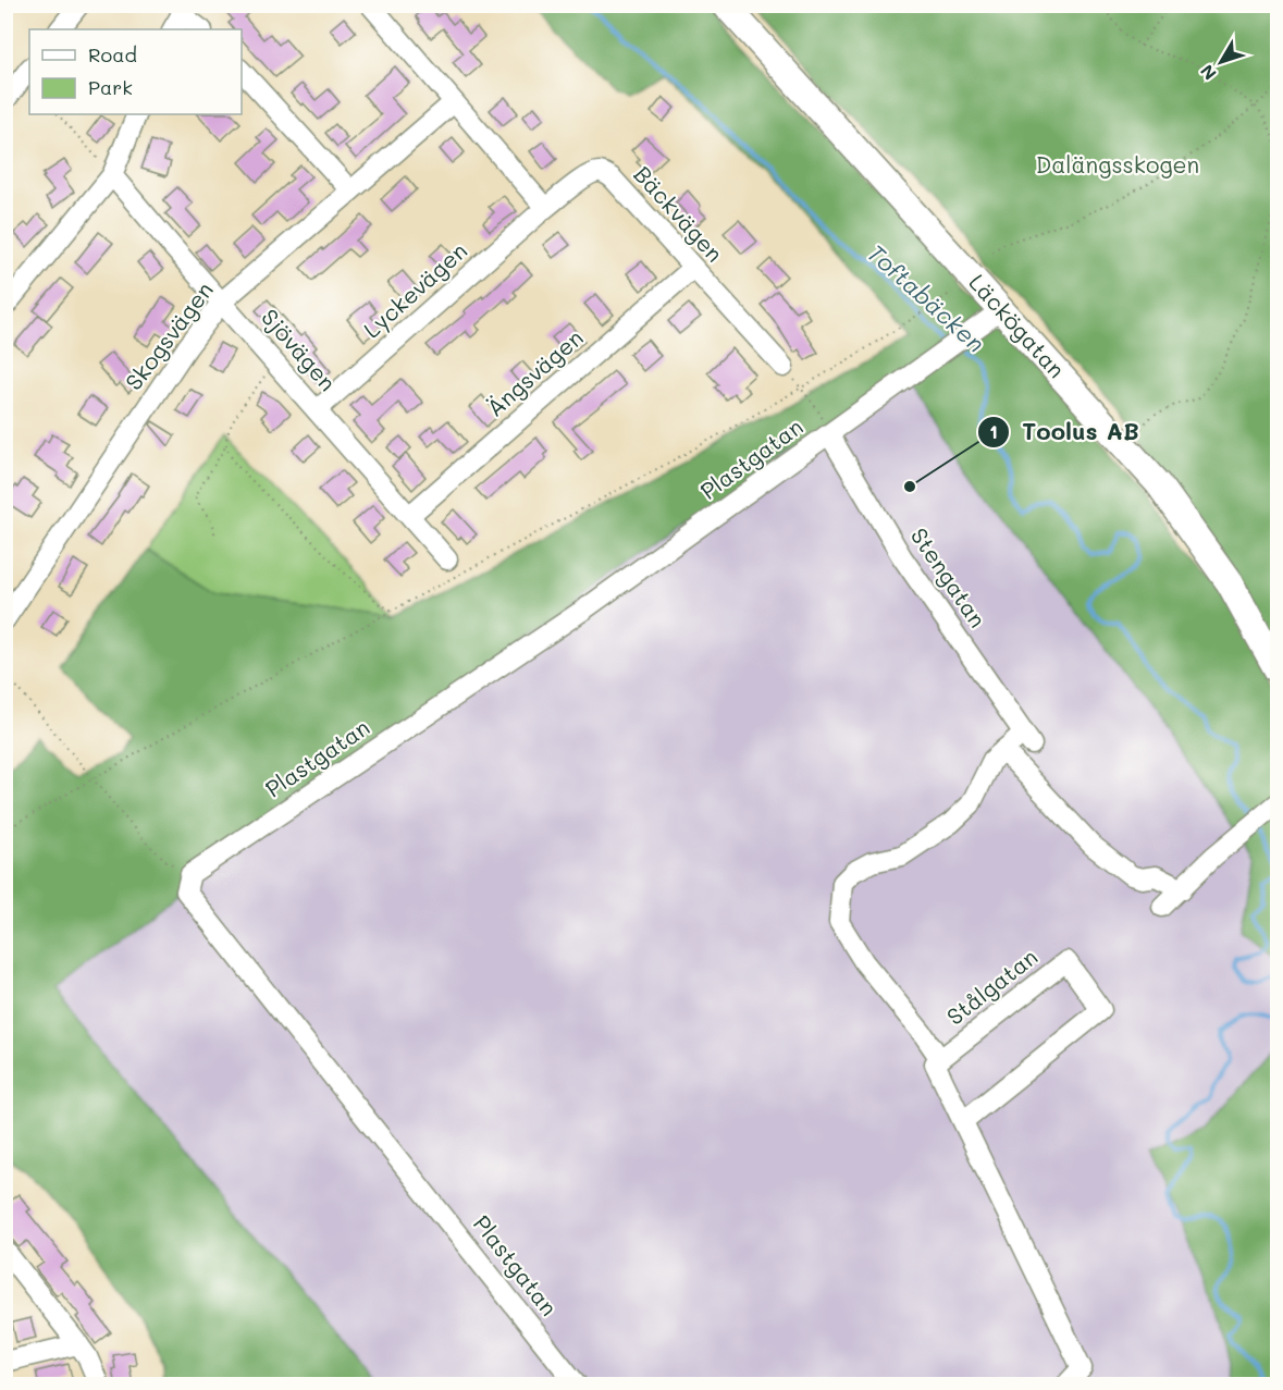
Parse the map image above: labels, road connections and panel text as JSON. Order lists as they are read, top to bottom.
{
  "streets": {
    "main road": ["Läckögatan"],
    "street": [
      "Bäckvägen",
      "Lyckevägen",
      "Skogsvägen",
      "Sjövägen",
      "Ängsvägen",
      "Plastgatan",
      "Stengatan",
      "Stålgatan"
    ]
  },
  "crossings": [
    ["Bäckvägen", "Lyckevägen"],
    ["Bäckvägen", "Ängsvägen"],
    ["Lyckevägen", "Sjövägen"],
    ["Läckögatan", "Plastgatan"],
    ["Skogsvägen", "Sjövägen"],
    ["Sjövägen", "Ängsvägen"],
    ["Plastgatan", "Stengatan"]
  ],
  "water": ["Toftabäcken"],
  "parks": ["Dalängsskogen"],
  "places": ["Toolus AB"],
  "legend": ["Road", "Park"],
  "north": "bottom left"
}
